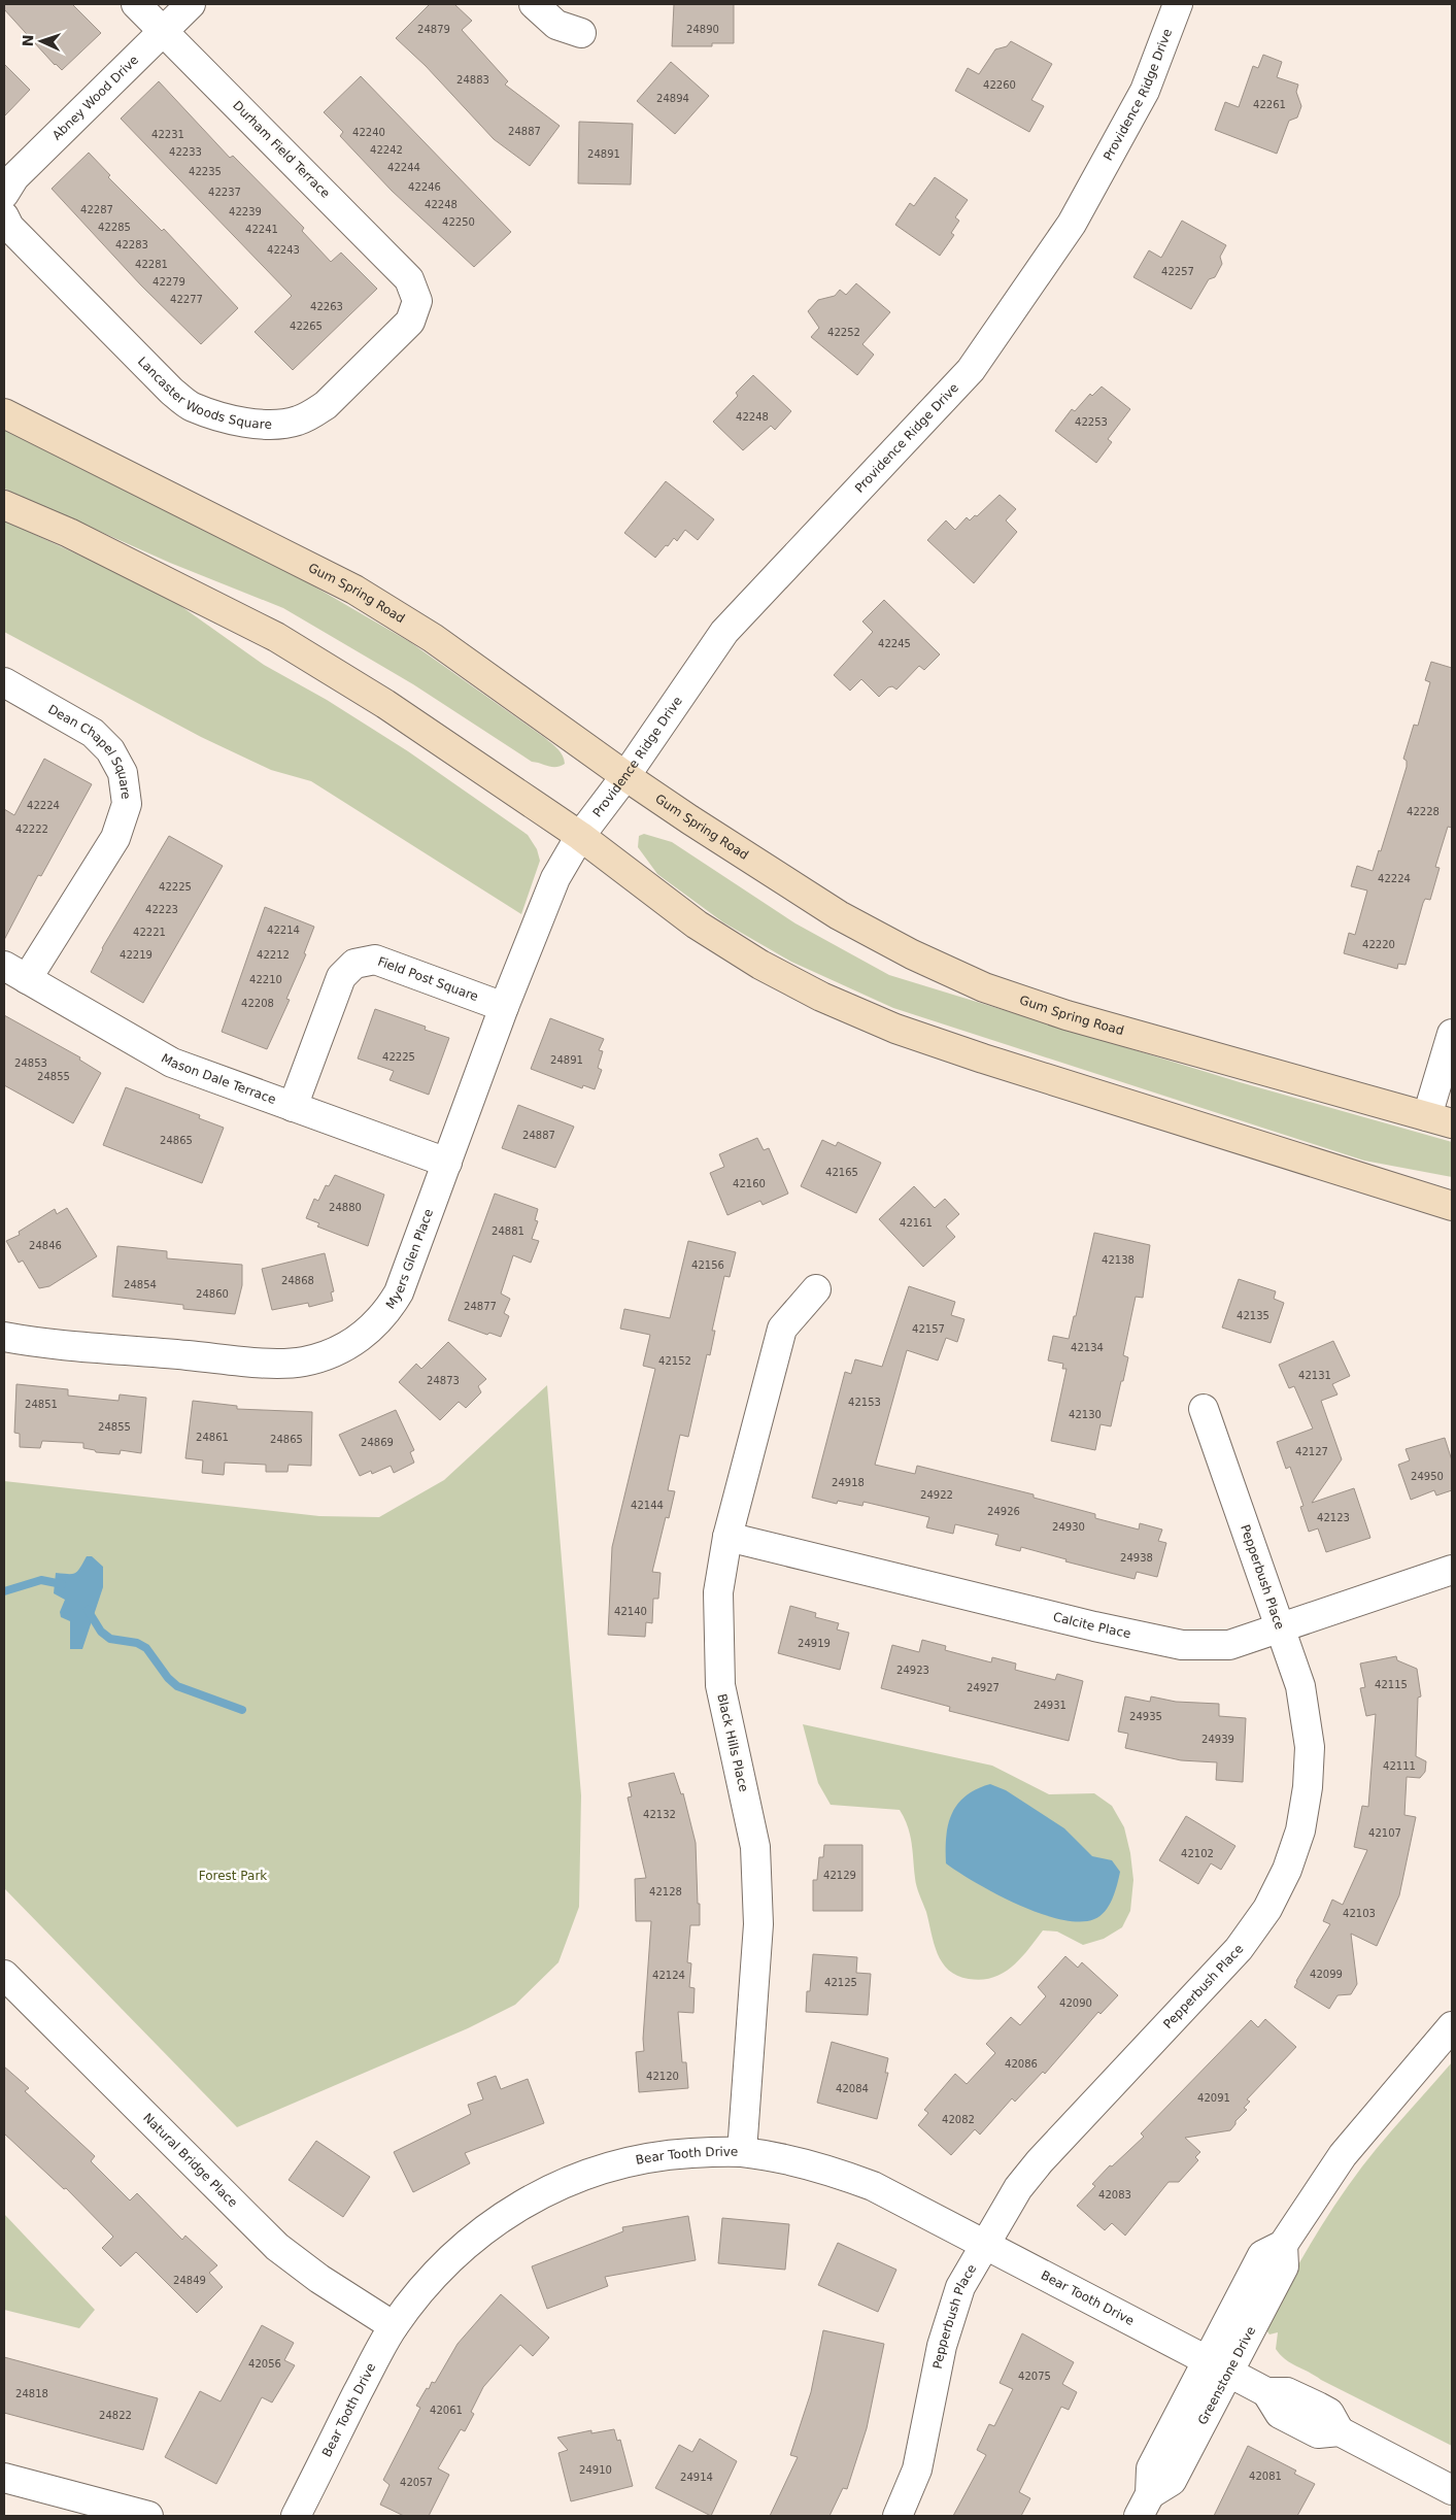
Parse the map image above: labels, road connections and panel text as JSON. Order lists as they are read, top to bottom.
{
  "streets": {
    "main road": ["Gum Spring Road"],
    "street": [
      "Providence Ridge Drive",
      "Abney Wood Drive",
      "Durham Field Terrace",
      "Lancaster Woods Square",
      "Dean Chapel Square",
      "Field Post Square",
      "Mason Dale Terrace",
      "Myers Glen Place",
      "Pepperbush Place",
      "Calcite Place",
      "Black Hills Place",
      "Bear Tooth Drive",
      "Natural Bridge Place",
      "Greenstone Drive"
    ]
  },
  "crossings": [
    ["Providence Ridge Drive", "Gum Spring Road"],
    ["Providence Ridge Drive", "Myers Glen Place"],
    ["Abney Wood Drive", "Durham Field Terrace"],
    ["Durham Field Terrace", "Lancaster Woods Square"],
    ["Dean Chapel Square", "Mason Dale Terrace"],
    ["Field Post Square", "Mason Dale Terrace"],
    ["Field Post Square", "Myers Glen Place"],
    ["Mason Dale Terrace", "Myers Glen Place"],
    ["Pepperbush Place", "Calcite Place"],
    ["Pepperbush Place", "Bear Tooth Drive"],
    ["Calcite Place", "Black Hills Place"],
    ["Black Hills Place", "Bear Tooth Drive"],
    ["Bear Tooth Drive", "Natural Bridge Place"],
    ["Bear Tooth Drive", "Greenstone Drive"]
  ],
  "parks": ["Forest Park"],
  "house_numbers": [
    "24879",
    "24890",
    "24883",
    "42260",
    "24894",
    "42261",
    "24887",
    "42240",
    "42231",
    "42242",
    "42233",
    "24891",
    "42244",
    "42235",
    "42246",
    "42237",
    "42248",
    "42287",
    "42239",
    "42250",
    "42285",
    "42241",
    "42283",
    "42243",
    "42281",
    "42257",
    "42279",
    "42277",
    "42263",
    "42265",
    "42252",
    "42248",
    "42253",
    "42245",
    "42224",
    "42228",
    "42222",
    "42224",
    "42225",
    "42223",
    "42214",
    "42221",
    "42220",
    "42219",
    "42212",
    "42210",
    "42208",
    "42225",
    "24891",
    "24853",
    "24855",
    "24887",
    "24865",
    "42165",
    "42160",
    "24880",
    "42161",
    "24881",
    "24846",
    "42138",
    "42156",
    "24868",
    "24854",
    "24860",
    "24877",
    "42135",
    "42157",
    "42134",
    "42152",
    "42131",
    "24873",
    "42153",
    "24851",
    "42130",
    "24855",
    "24861",
    "24865",
    "24869",
    "42127",
    "24950",
    "24918",
    "24922",
    "42144",
    "24926",
    "42123",
    "24930",
    "24938",
    "42140",
    "24919",
    "24923",
    "42115",
    "24927",
    "24931",
    "24935",
    "24939",
    "42111",
    "42132",
    "42107",
    "42102",
    "42129",
    "42128",
    "42103",
    "42099",
    "42124",
    "42125",
    "42090",
    "42086",
    "42120",
    "42084",
    "42091",
    "42082",
    "42083",
    "24849",
    "42056",
    "42075",
    "24818",
    "42061",
    "24822",
    "24910",
    "42081",
    "24914",
    "42057"
  ],
  "north": "left"
}
